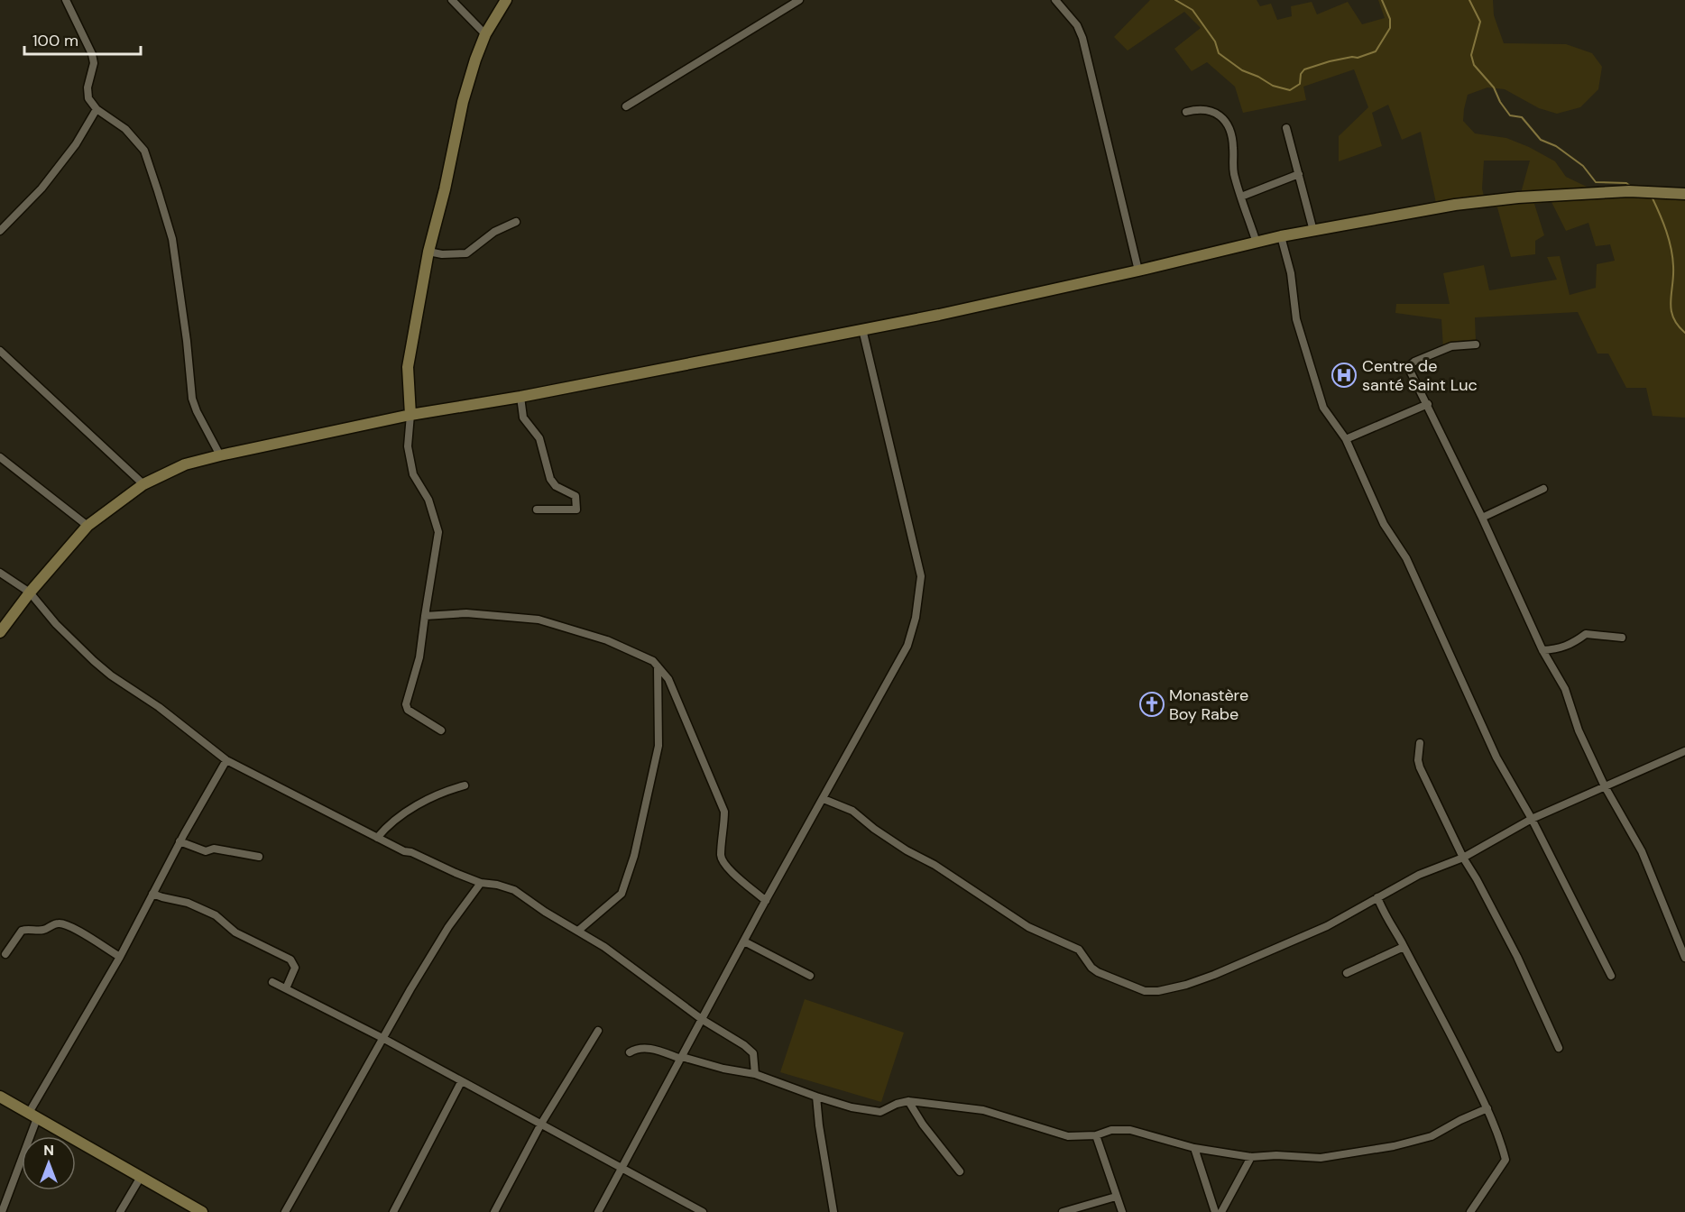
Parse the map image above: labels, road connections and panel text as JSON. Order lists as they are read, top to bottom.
{
  "places": {
    "hospital": ["Centre de santé Saint Luc"],
    "church": ["Monastère Boy Rabe"]
  },
  "scale_bar": "100 m",
  "north": "top"
}
